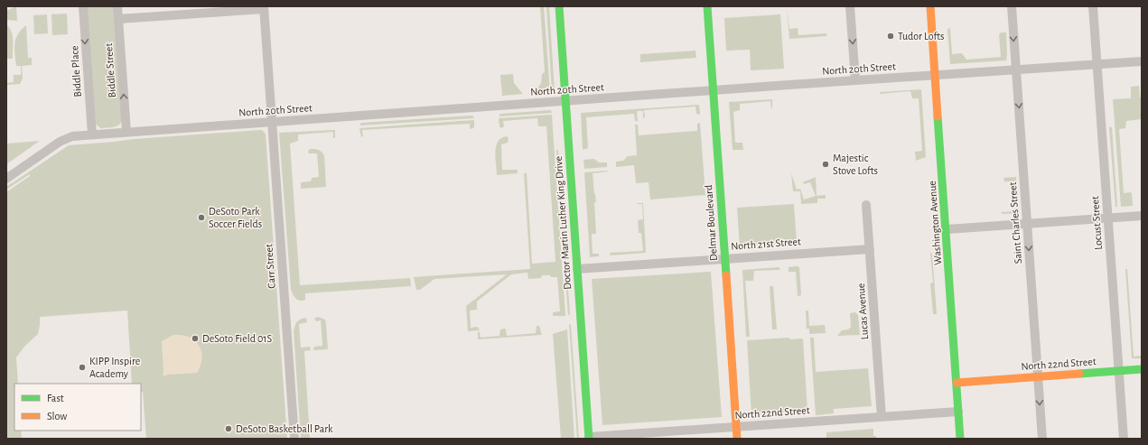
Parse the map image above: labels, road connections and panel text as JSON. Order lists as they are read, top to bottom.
{
  "streets": {
    "main road": [
      "Doctor Martin Luther King Drive",
      "Delmar Boulevard",
      "Washington Avenue",
      "North 22nd Street"
    ],
    "street": [
      "North 20th Street",
      "Biddle Street",
      "Biddle Place",
      "Saint Charles Street",
      "Locust Street",
      "North 21st Street",
      "Carr Street",
      "Lucas Avenue"
    ]
  },
  "crossings": [
    ["North 20th Street", "Biddle Street"],
    ["North 20th Street", "Biddle Place"],
    ["North 20th Street", "Doctor Martin Luther King Drive"],
    ["North 20th Street", "Delmar Boulevard"],
    ["North 20th Street", "Washington Avenue"],
    ["North 20th Street", "Saint Charles Street"],
    ["North 20th Street", "Locust Street"],
    ["North 20th Street", "Carr Street"],
    ["Doctor Martin Luther King Drive", "North 21st Street"],
    ["Doctor Martin Luther King Drive", "North 22nd Street"],
    ["Delmar Boulevard", "North 21st Street"],
    ["Delmar Boulevard", "North 22nd Street"],
    ["Washington Avenue", "North 22nd Street"],
    ["Saint Charles Street", "North 22nd Street"],
    ["Locust Street", "North 22nd Street"],
    ["North 21st Street", "Lucas Avenue"],
    ["Lucas Avenue", "North 22nd Street"]
  ],
  "one_way": ["Biddle Street", "Biddle Place", "Saint Charles Street"],
  "places": [
    "Tudor Lofts",
    "Majestic Stove Lofts",
    "DeSoto Park Soccer Fields",
    "DeSoto Field 01S",
    "KIPP Inspire Academy",
    "DeSoto Basketball Park"
  ],
  "legend": ["Fast", "Slow"]
}
